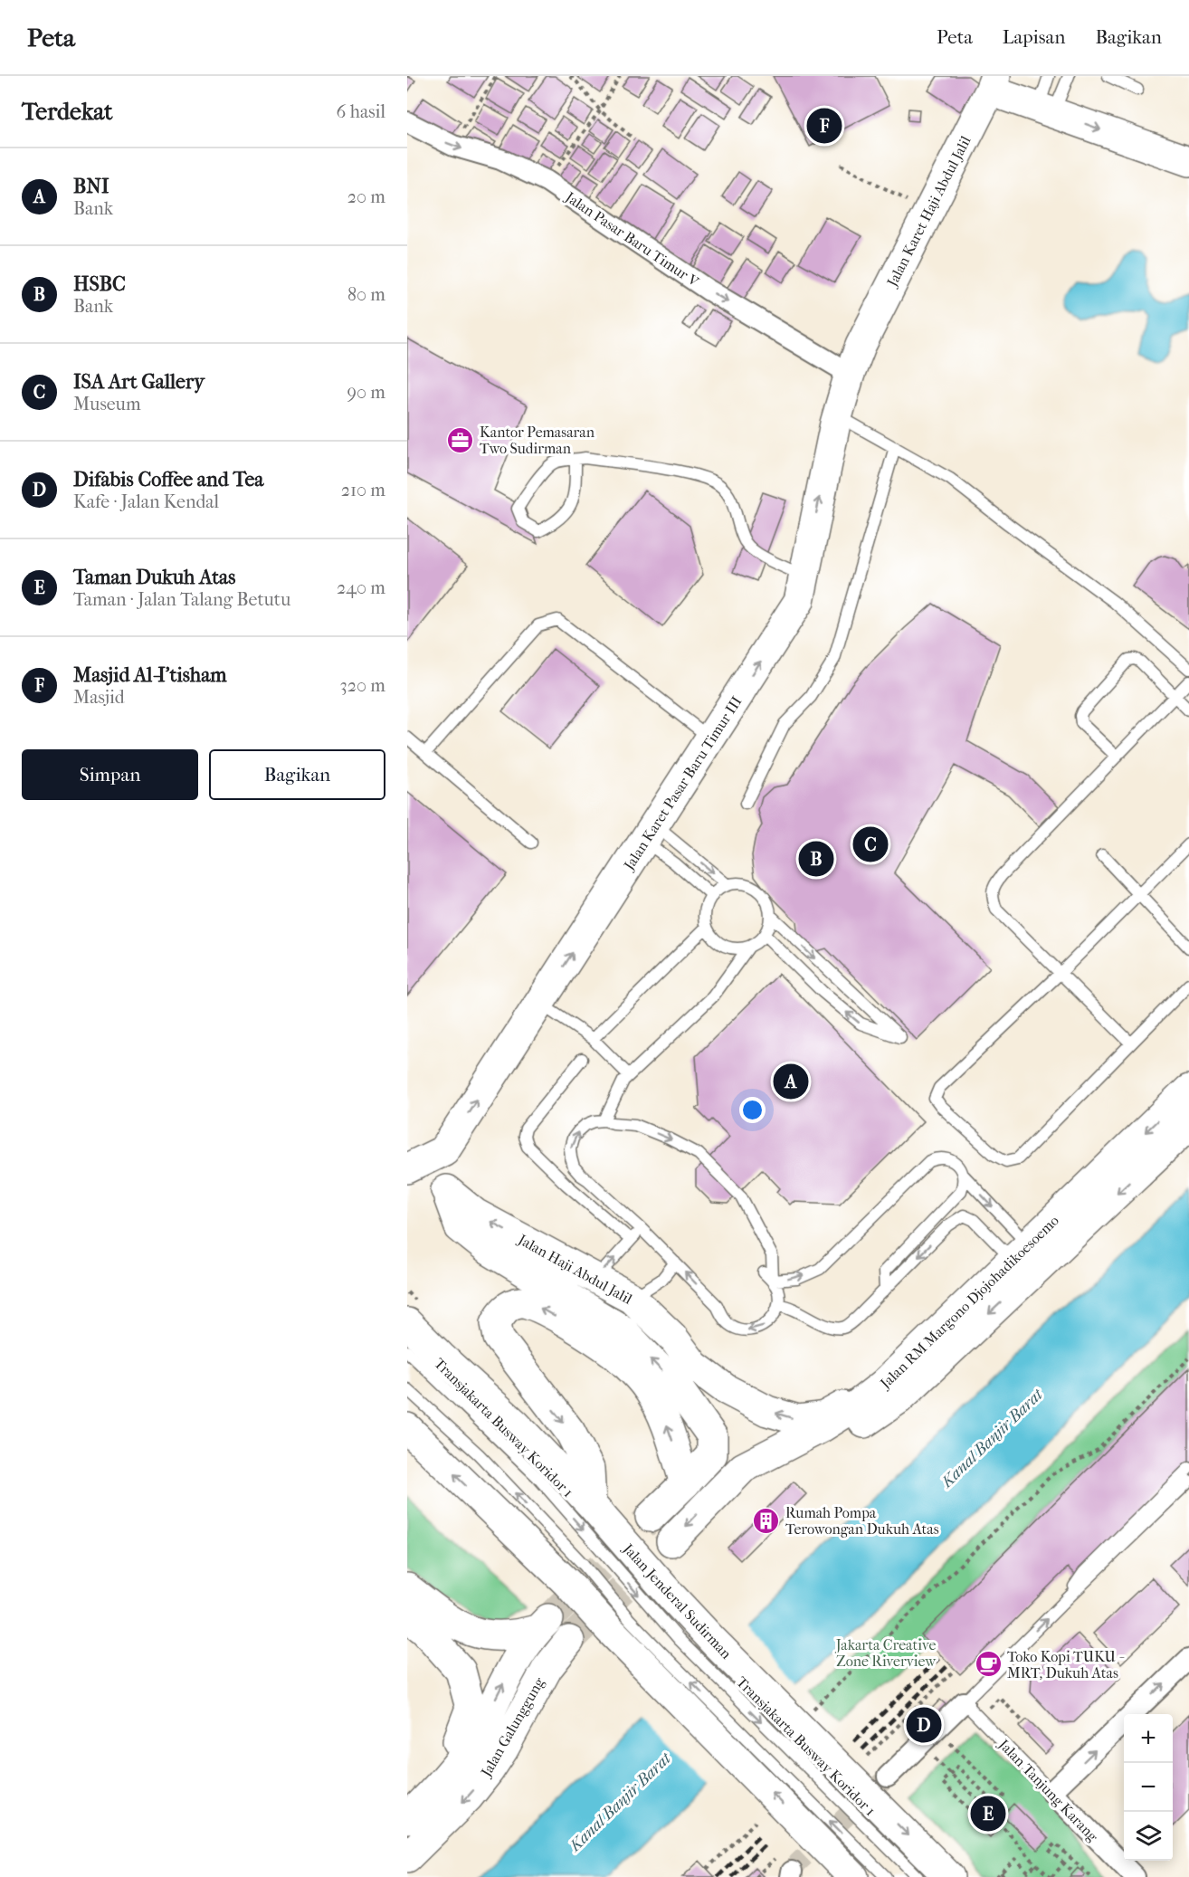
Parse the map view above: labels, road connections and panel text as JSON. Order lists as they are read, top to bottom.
{
  "streets": {
    "main road": [
      "Jalan Karet Haji Abdul Jalil",
      "Jalan Karet Pasar Baru Timur III",
      "Jalan Haji Abdul Jalil",
      "Jalan RM Margono Djojohadikoesoemo",
      "Jalan Jenderal Sudirman",
      "Jalan Galunggung"
    ],
    "street": ["Jalan Pasar Baru Timur V", "Jalan Tanjung Karang"],
    "lane": ["Transjakarta Busway Koridor 1"]
  },
  "crossings": [
    ["Jalan Karet Haji Abdul Jalil", "Jalan Karet Pasar Baru Timur III"],
    ["Jalan Pasar Baru Timur V", "Jalan Karet Pasar Baru Timur III"],
    ["Jalan Karet Pasar Baru Timur III", "Jalan Haji Abdul Jalil"],
    ["Jalan Haji Abdul Jalil", "Jalan RM Margono Djojohadikoesoemo"]
  ],
  "one_way": ["Jalan Pasar Baru Timur V", "Jalan Karet Pasar Baru Timur III", "Jalan RM Margono Djojohadikoesoemo"],
  "water": ["Kanal Banjir Barat"],
  "parks": ["Jakarta Creative Zone Riverview"],
  "places": {
    "office": ["Kantor Pemasaran Two Sudirman"],
    "building": ["Rumah Pompa Terowongan Dukuh Atas"],
    "cafe": ["Toko Kopi TUKU - MRT, Dukuh Atas"]
  },
  "page": {
    "header": "Peta",
    "nav": ["Peta", "Lapisan", "Bagikan"],
    "heading": ["Terdekat", "6 hasil"],
    "pins": [
      "F",
      "C",
      "B",
      "A",
      "D",
      "E"
    ],
    "list": [
      {
        "mark": "A",
        "name": "BNI",
        "note": "Bank",
        "value": "20 m"
      },
      {
        "mark": "B",
        "name": "HSBC",
        "note": "Bank",
        "value": "80 m"
      },
      {
        "mark": "C",
        "name": "ISA Art Gallery",
        "note": "Museum",
        "value": "90 m"
      },
      {
        "mark": "D",
        "name": "Difabis Coffee and Tea",
        "note": "Kafe · Jalan Kendal",
        "value": "210 m"
      },
      {
        "mark": "E",
        "name": "Taman Dukuh Atas",
        "note": "Taman · Jalan Talang Betutu",
        "value": "240 m"
      },
      {
        "mark": "F",
        "name": "Masjid Al-I'tisham",
        "note": "Masjid",
        "value": "320 m"
      }
    ],
    "buttons": ["Simpan", "Bagikan"],
    "map_buttons": ["+", "−"]
  }
}
